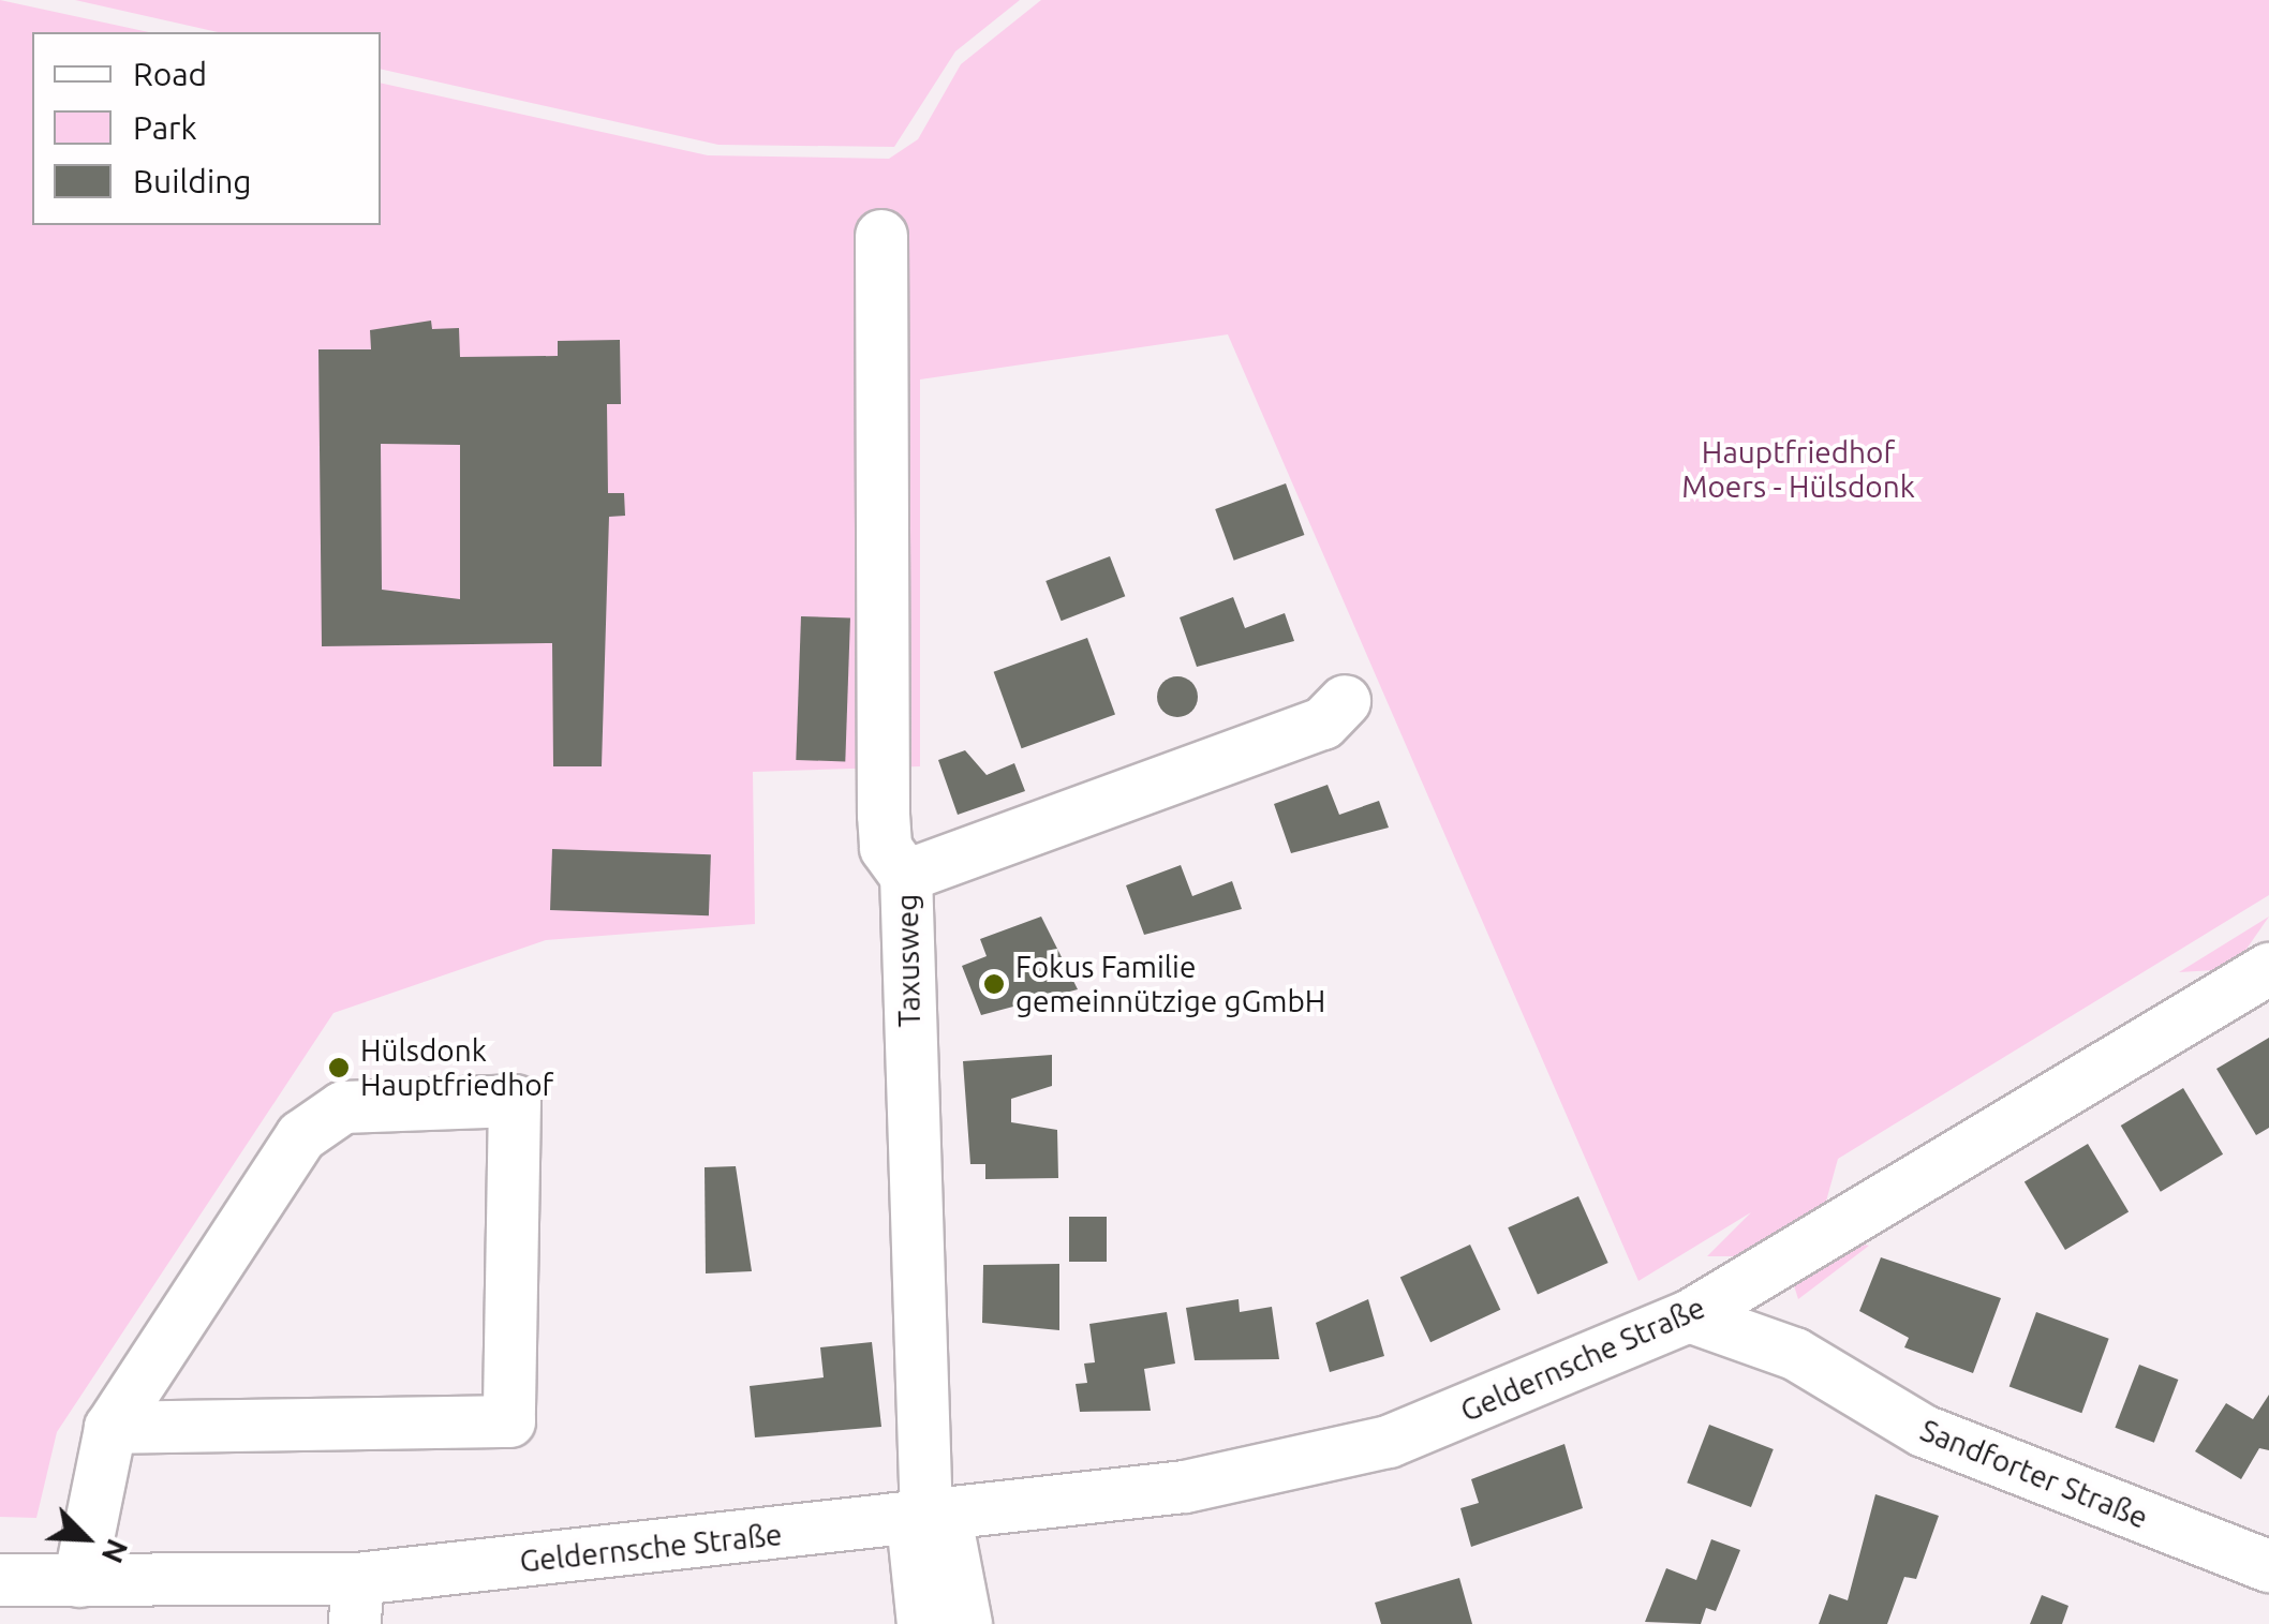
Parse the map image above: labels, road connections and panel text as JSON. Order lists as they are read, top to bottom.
{
  "streets": {
    "street": ["Taxusweg", "Geldernsche Straße", "Sandforter Straße"]
  },
  "crossings": [
    ["Taxusweg", "Geldernsche Straße"],
    ["Geldernsche Straße", "Sandforter Straße"]
  ],
  "parks": ["Hauptfriedhof Moers - Hülsdonk"],
  "places": ["Fokus Familie gemeinnützige gGmbH", "Hülsdonk Hauptfriedhof"],
  "legend": ["Road", "Park", "Building"],
  "north": "bottom right"
}
